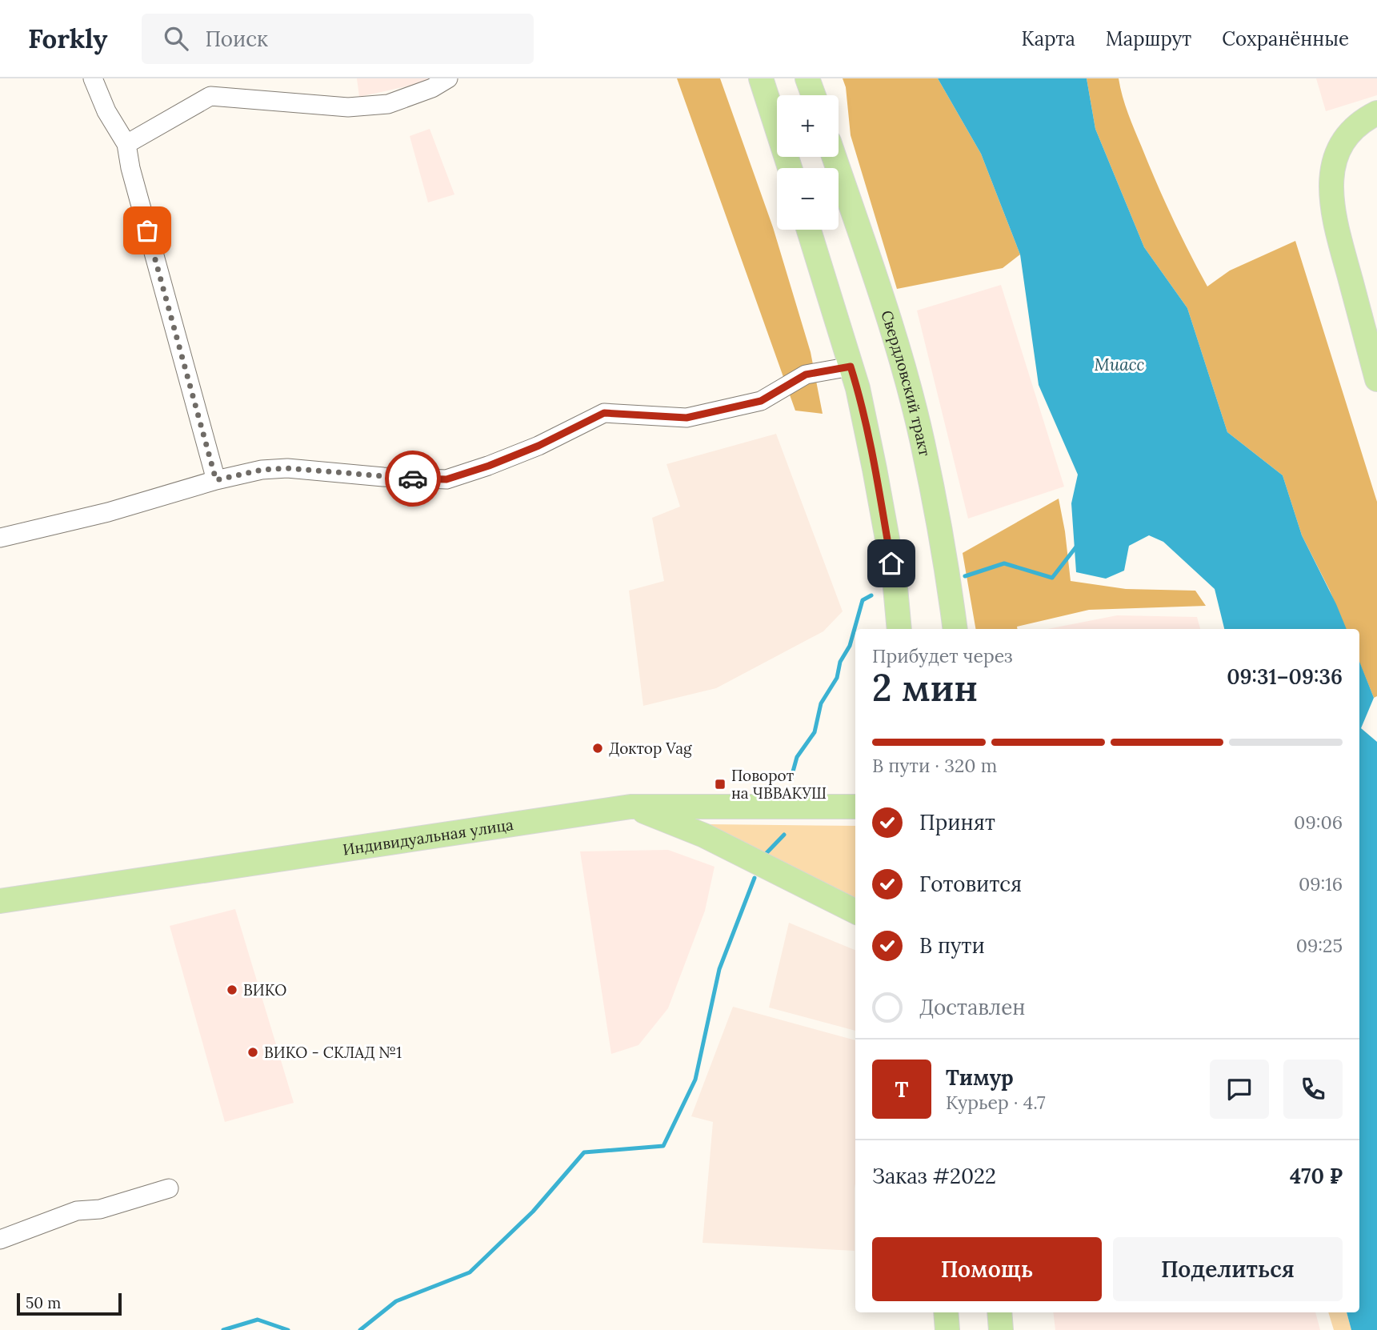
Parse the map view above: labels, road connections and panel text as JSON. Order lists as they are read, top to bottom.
{
  "streets": {
    "main road": ["Свердловский тракт", "Индивидуальная улица"]
  },
  "water": ["Миасс"],
  "places": {
    "other": ["Доктор Vag", "ВИКО", "ВИКО - СКЛАД №1"],
    "transit": ["Поворот на ЧВВАКУШ"]
  },
  "scale_bar": "50 m",
  "page": {
    "header": "Forkly",
    "search": "Поиск",
    "nav": ["Карта", "Маршрут", "Сохранённые"],
    "map_buttons": ["+", "−"],
    "heading": ["2 мин", "Прибудет через", "09:31–09:36"],
    "panel": [
      "Тимур",
      "Курьер · 4.7",
      "Заказ #2022",
      "470 ₽"
    ],
    "bar": "В пути · 320 m",
    "list": [
      ["Принят", "09:06"],
      ["Готовится", "09:16"],
      ["В пути", "09:25"],
      "Доставлен"
    ],
    "round": "Т",
    "buttons": ["Помощь", "Поделиться"],
    "scale": "50 m"
  }
}
